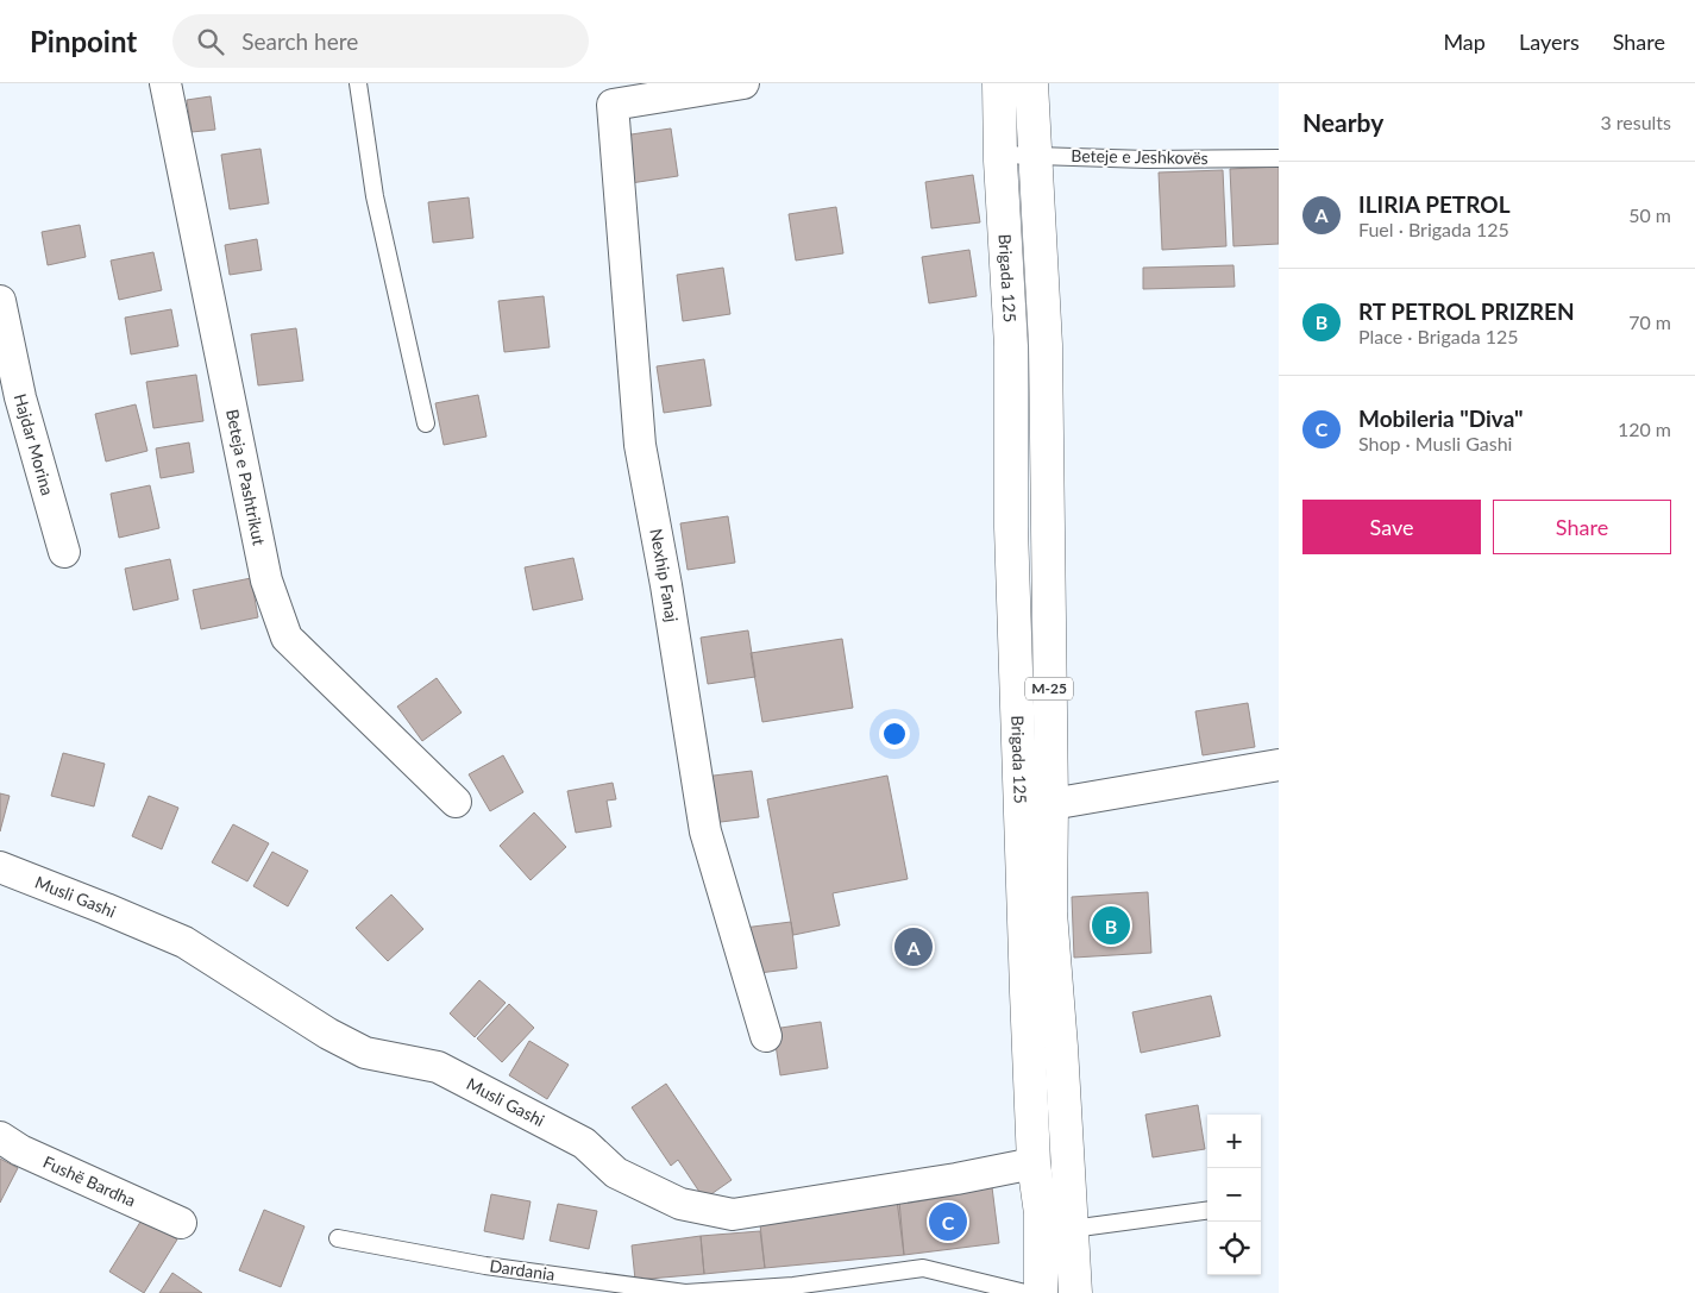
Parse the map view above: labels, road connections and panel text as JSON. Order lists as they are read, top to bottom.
{
  "streets": {
    "main road": ["Brigada 125", "M-25"],
    "street": [
      "Hajdar Morina",
      "Beteja e Pashtrikut",
      "Nexhip Fanaj",
      "Musli Gashi",
      "Fushë Bardha"
    ],
    "lane": ["Beteje e Jeshkovës", "Dardania"]
  },
  "crossings": [
    ["Beteje e Jeshkovës", "Brigada 125"],
    ["Brigada 125", "Musli Gashi"]
  ],
  "page": {
    "header": "Pinpoint",
    "search": "Search here",
    "nav": ["Map", "Layers", "Share"],
    "heading": ["Nearby", "3 results"],
    "list": [
      {
        "mark": "A",
        "name": "ILIRIA PETROL",
        "note": "Fuel · Brigada 125",
        "value": "50 m"
      },
      {
        "mark": "B",
        "name": "RT PETROL PRIZREN",
        "note": "Place · Brigada 125",
        "value": "70 m"
      },
      {
        "mark": "C",
        "name": "Mobileria \"Diva\"",
        "note": "Shop · Musli Gashi",
        "value": "120 m"
      }
    ],
    "buttons": ["Save", "Share"],
    "pins": ["B", "A", "C"],
    "map_buttons": ["+", "−"]
  }
}
